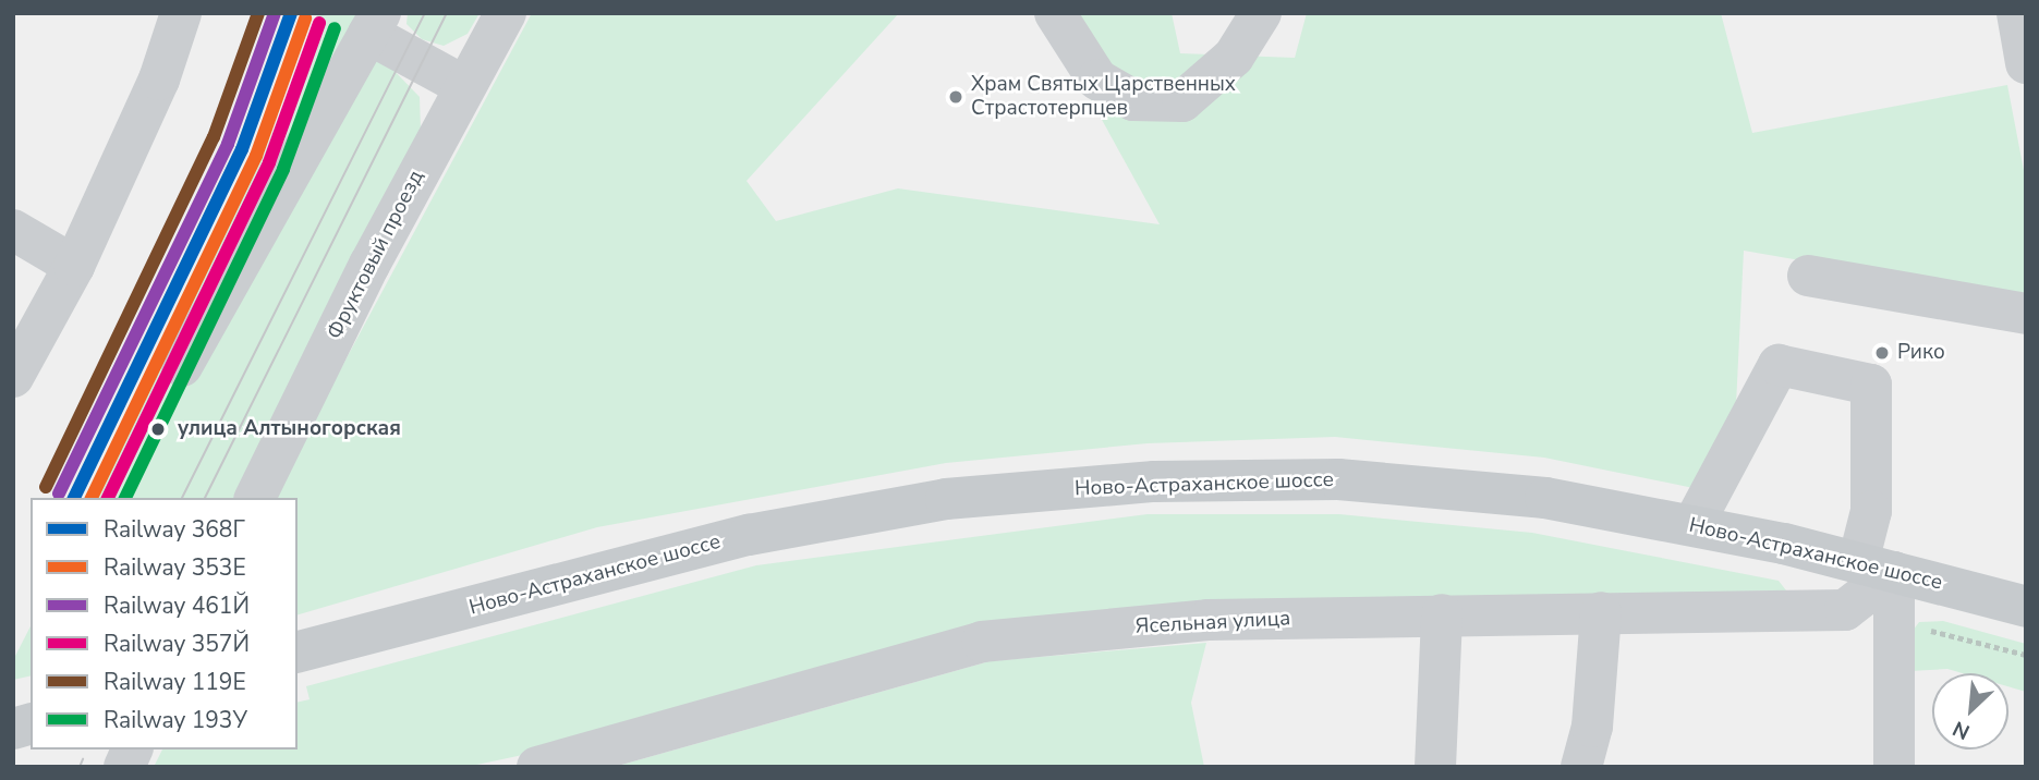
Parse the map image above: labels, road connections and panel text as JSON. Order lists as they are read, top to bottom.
{
  "streets": {
    "main road": ["Ново-Астраханское шоссе"],
    "street": ["Фруктовый проезд", "Ясельная улица"]
  },
  "crossings": [
    ["Ново-Астраханское шоссе", "Ясельная улица"]
  ],
  "places": ["Храм Святых Царственных Страстотерпцев", "Рико", "улица Алтыногорская"],
  "lines": [
    "rail line 368Г",
    "rail line 461Й",
    "rail line 119Е",
    "rail line 353Е",
    "rail line 357Й",
    "rail line 193У"
  ],
  "legend": [
    "Railway 368Г",
    "Railway 353Е",
    "Railway 461Й",
    "Railway 357Й",
    "Railway 119Е",
    "Railway 193У"
  ],
  "north": "bottom left"
}
